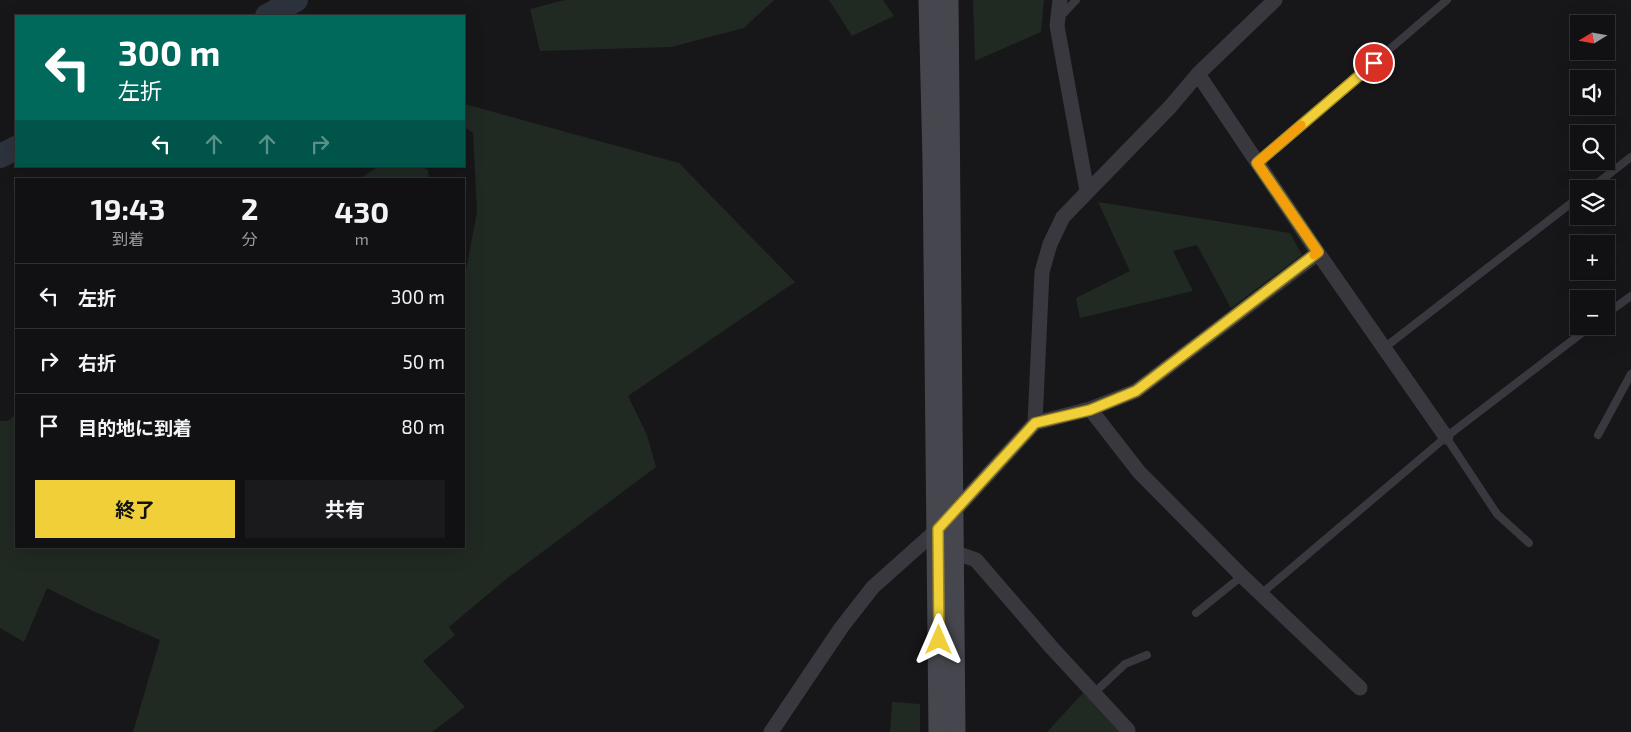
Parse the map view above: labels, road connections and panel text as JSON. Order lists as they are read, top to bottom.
{
  "north": "left",
  "page": {
    "map_buttons": ["+", "−"],
    "turn": ["300 m", "左折"],
    "eta": [
      "19:43",
      "到着",
      "2",
      "分",
      "430",
      "m"
    ],
    "list": [
      {
        "name": "左折",
        "value": "300 m"
      },
      {
        "name": "右折",
        "value": "50 m"
      },
      {
        "name": "目的地に到着",
        "value": "80 m"
      }
    ],
    "buttons": ["終了", "共有"]
  }
}
